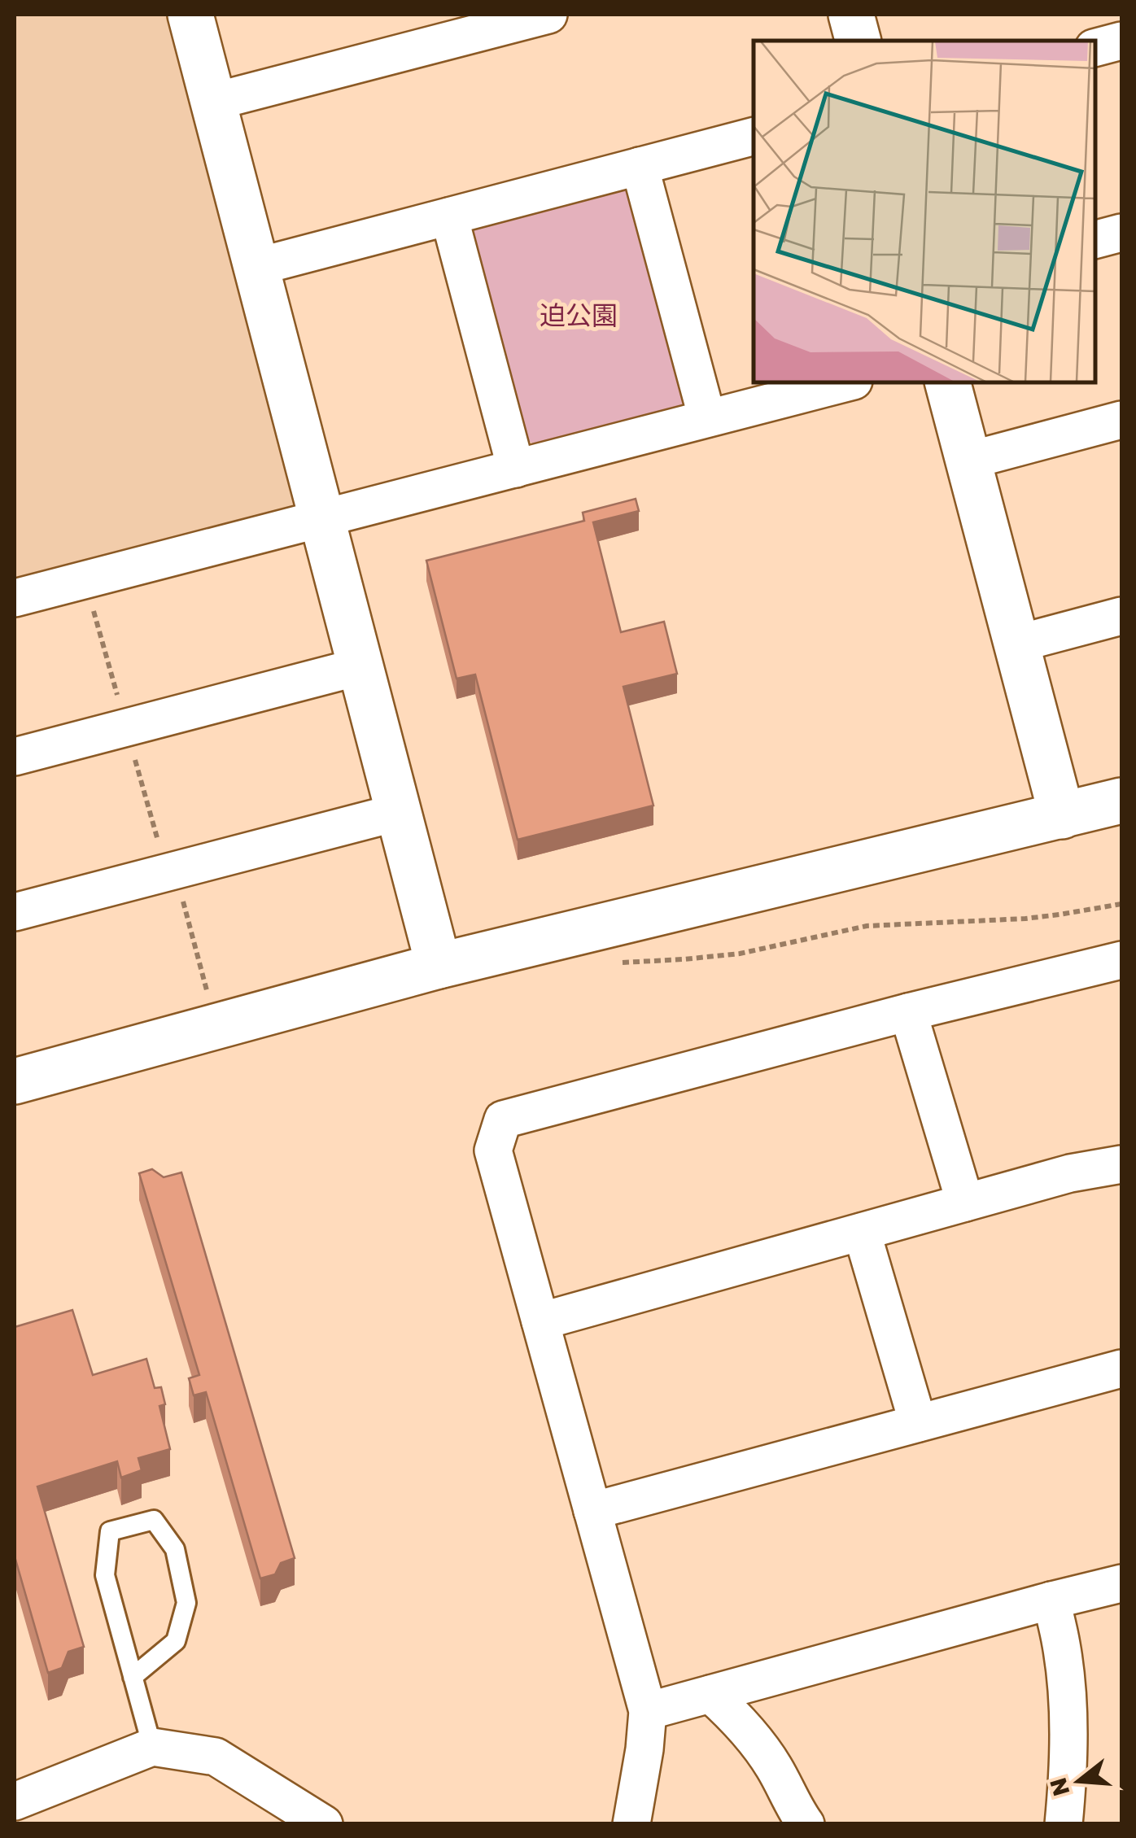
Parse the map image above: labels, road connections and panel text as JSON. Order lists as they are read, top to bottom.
{
  "parks": ["迫公園"],
  "north": "left"
}
